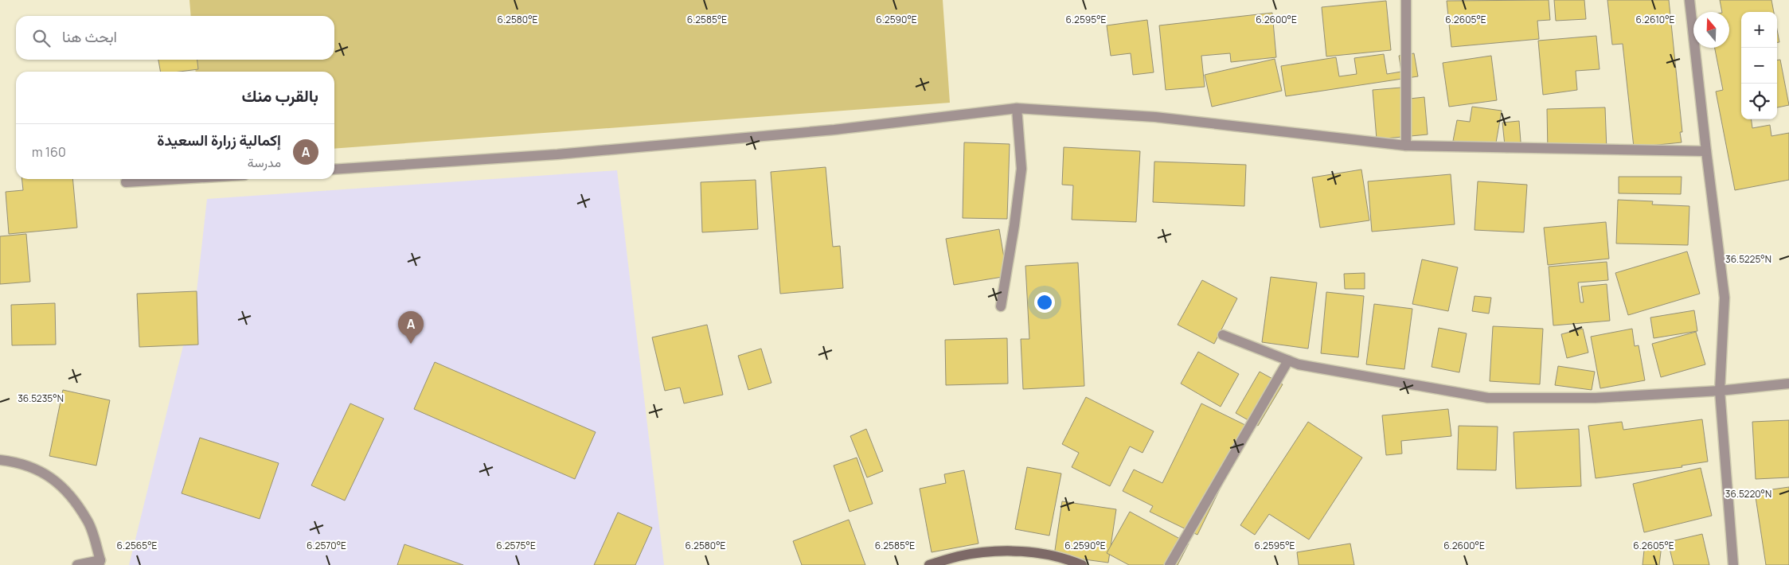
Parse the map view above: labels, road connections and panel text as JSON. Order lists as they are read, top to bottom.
{
  "north": "top",
  "page": {
    "map_buttons": ["+", "−"],
    "search": "ابحث هنا",
    "heading": "بالقرب منك",
    "list": [
      {
        "mark": "A",
        "name": "إكمالية زرارة السعيدة",
        "note": "مدرسة",
        "value": "160 m"
      }
    ],
    "pins": "A"
  },
  "coordinates": [
    "6.2610°E",
    "6.2580°E",
    "6.2585°E",
    "6.2590°E",
    "6.2595°E",
    "6.2600°E",
    "6.2605°E",
    "36.5225°N",
    "36.5235°N",
    "36.5220°N",
    "6.2565°E",
    "6.2570°E",
    "6.2575°E"
  ]
}
